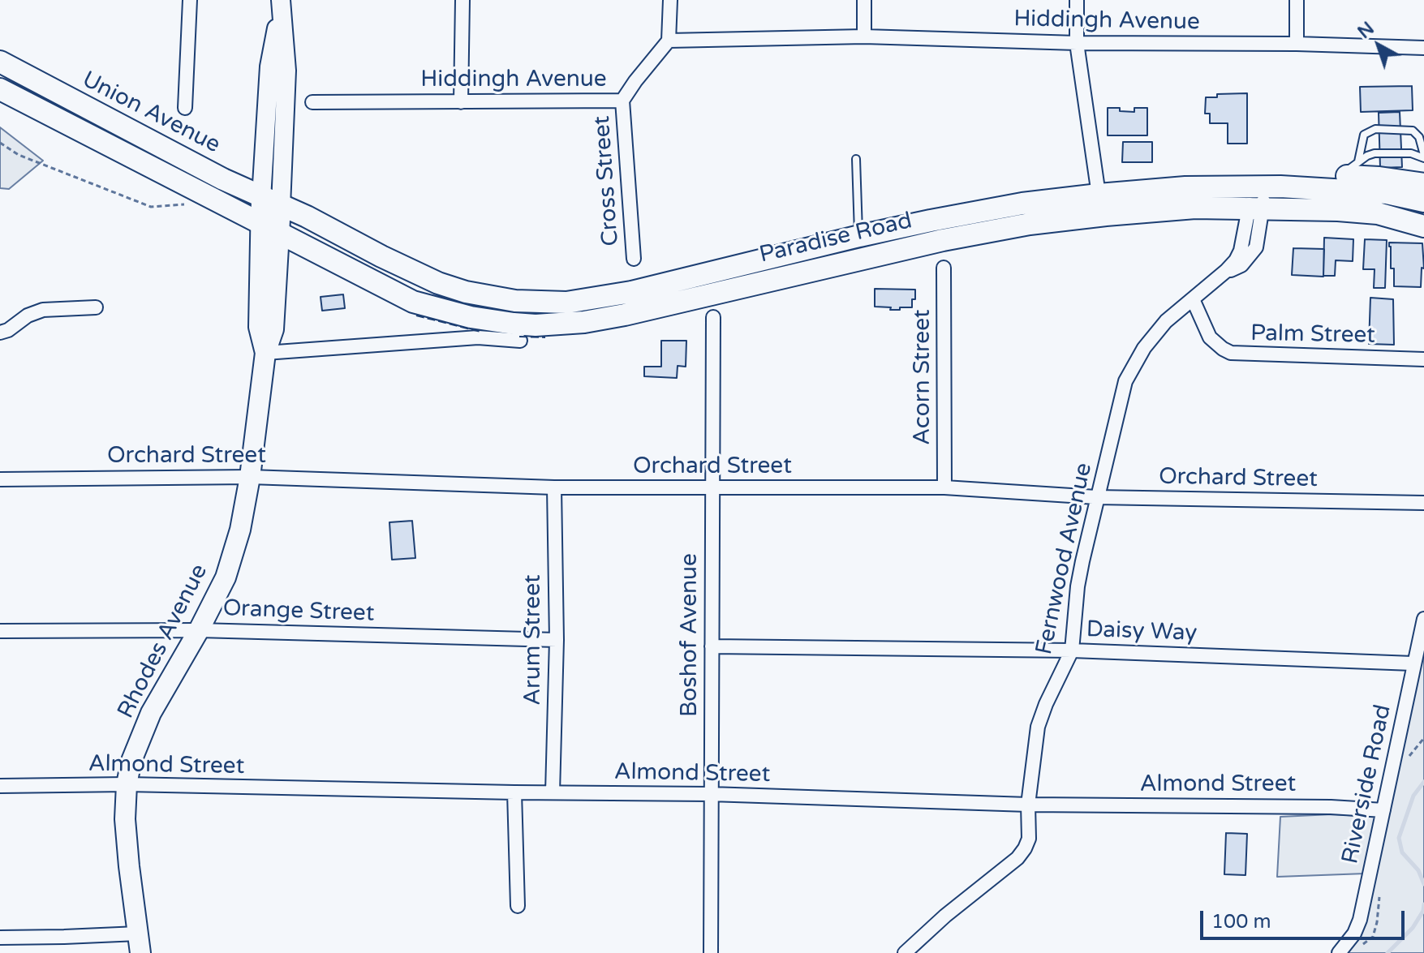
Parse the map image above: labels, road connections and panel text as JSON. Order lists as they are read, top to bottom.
{
  "streets": {
    "highway": ["Union Avenue", "Paradise Road"],
    "main road": ["Rhodes Avenue"],
    "street": [
      "Hiddingh Avenue",
      "Cross Street",
      "Palm Street",
      "Acorn Street",
      "Orchard Street",
      "Fernwood Avenue",
      "Orange Street",
      "Daisy Way",
      "Boshof Avenue",
      "Arum Street",
      "Almond Street",
      "Riverside Road"
    ]
  },
  "crossings": [
    ["Hiddingh Avenue", "Cross Street"],
    ["Union Avenue", "Paradise Road"],
    ["Union Avenue", "Rhodes Avenue"],
    ["Paradise Road", "Fernwood Avenue"],
    ["Paradise Road", "Rhodes Avenue"],
    ["Palm Street", "Fernwood Avenue"],
    ["Acorn Street", "Orchard Street"],
    ["Orchard Street", "Fernwood Avenue"],
    ["Orchard Street", "Boshof Avenue"],
    ["Orchard Street", "Arum Street"],
    ["Orchard Street", "Rhodes Avenue"],
    ["Fernwood Avenue", "Daisy Way"],
    ["Fernwood Avenue", "Almond Street"],
    ["Orange Street", "Arum Street"],
    ["Orange Street", "Rhodes Avenue"],
    ["Daisy Way", "Boshof Avenue"],
    ["Daisy Way", "Riverside Road"],
    ["Boshof Avenue", "Almond Street"],
    ["Arum Street", "Almond Street"],
    ["Rhodes Avenue", "Almond Street"],
    ["Almond Street", "Riverside Road"]
  ],
  "scale_bar": "100 m",
  "north": "top left"
}
